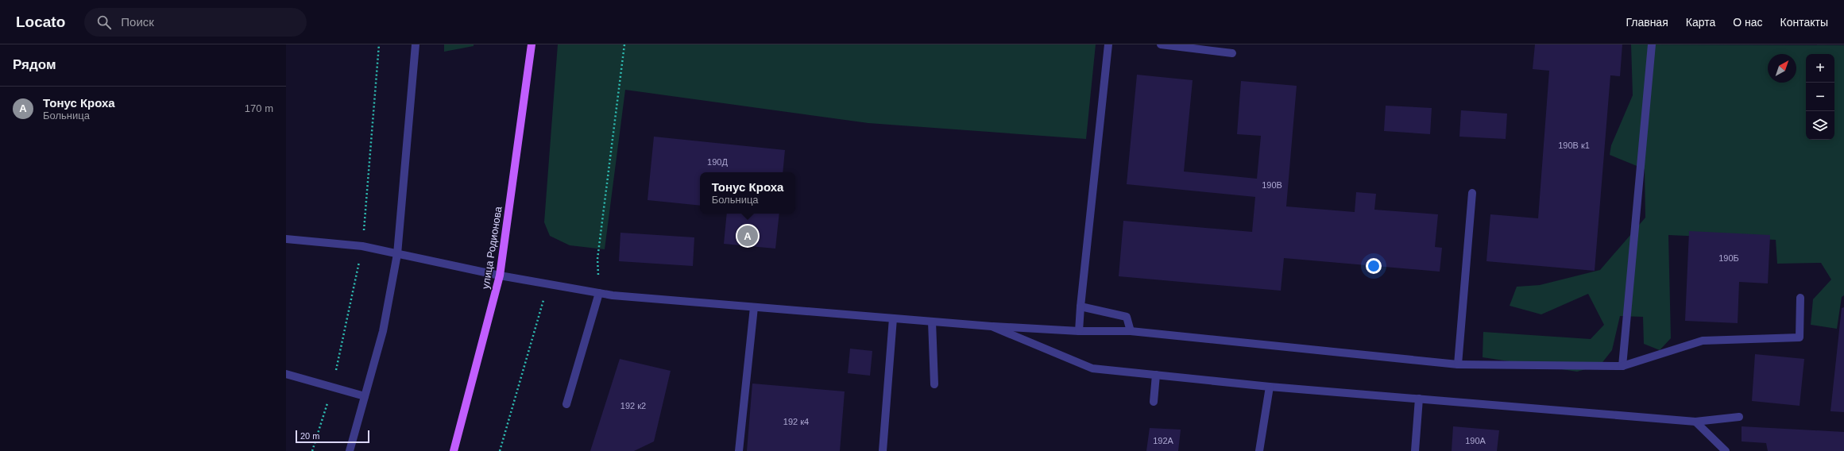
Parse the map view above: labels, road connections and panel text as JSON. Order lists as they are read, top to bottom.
{
  "streets": {
    "main road": ["улица Родионова"]
  },
  "house_numbers": [
    "190В к1",
    "190Д",
    "190В",
    "190Б",
    "192 к2",
    "192 к4",
    "192А",
    "190А"
  ],
  "scale_bar": "20 m",
  "north": "top right",
  "page": {
    "header": "Locato",
    "search": "Поиск",
    "nav": [
      "Главная",
      "Карта",
      "О нас",
      "Контакты"
    ],
    "heading": "Рядом",
    "map_buttons": ["+", "−"],
    "list": [
      {
        "mark": "A",
        "name": "Тонус Кроха",
        "note": "Больница",
        "value": "170 m"
      }
    ],
    "popup": ["Тонус Кроха", "Больница"],
    "pins": "A",
    "scale": "20 m"
  }
}
